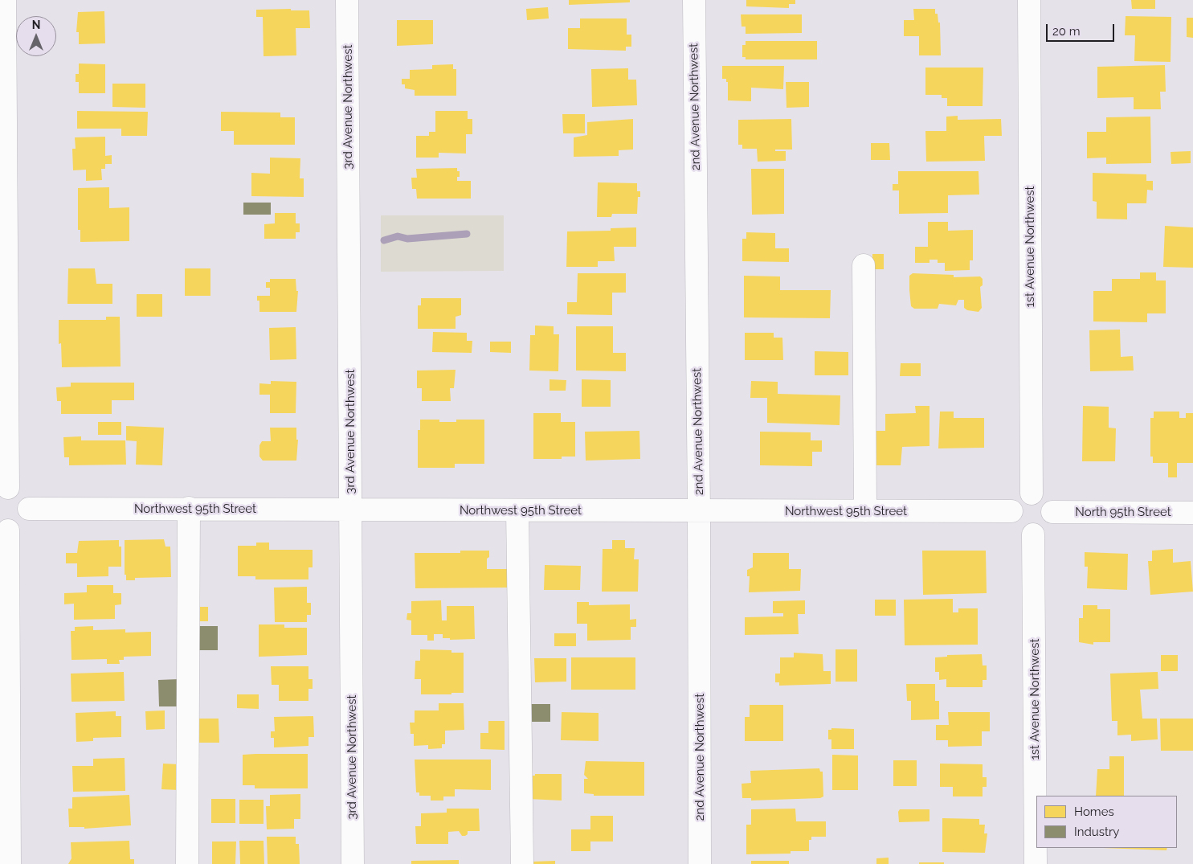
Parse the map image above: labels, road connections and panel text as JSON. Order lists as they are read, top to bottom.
{
  "streets": {
    "street": [
      "3rd Avenue Northwest",
      "2nd Avenue Northwest",
      "1st Avenue Northwest",
      "Northwest 95th Street",
      "North 95th Street"
    ]
  },
  "crossings": [
    ["3rd Avenue Northwest", "Northwest 95th Street"],
    ["2nd Avenue Northwest", "Northwest 95th Street"],
    ["1st Avenue Northwest", "Northwest 95th Street"],
    ["1st Avenue Northwest", "North 95th Street"],
    ["Northwest 95th Street", "North 95th Street"]
  ],
  "legend": ["Homes", "Industry"],
  "scale_bar": "20 m",
  "north": "top"
}
